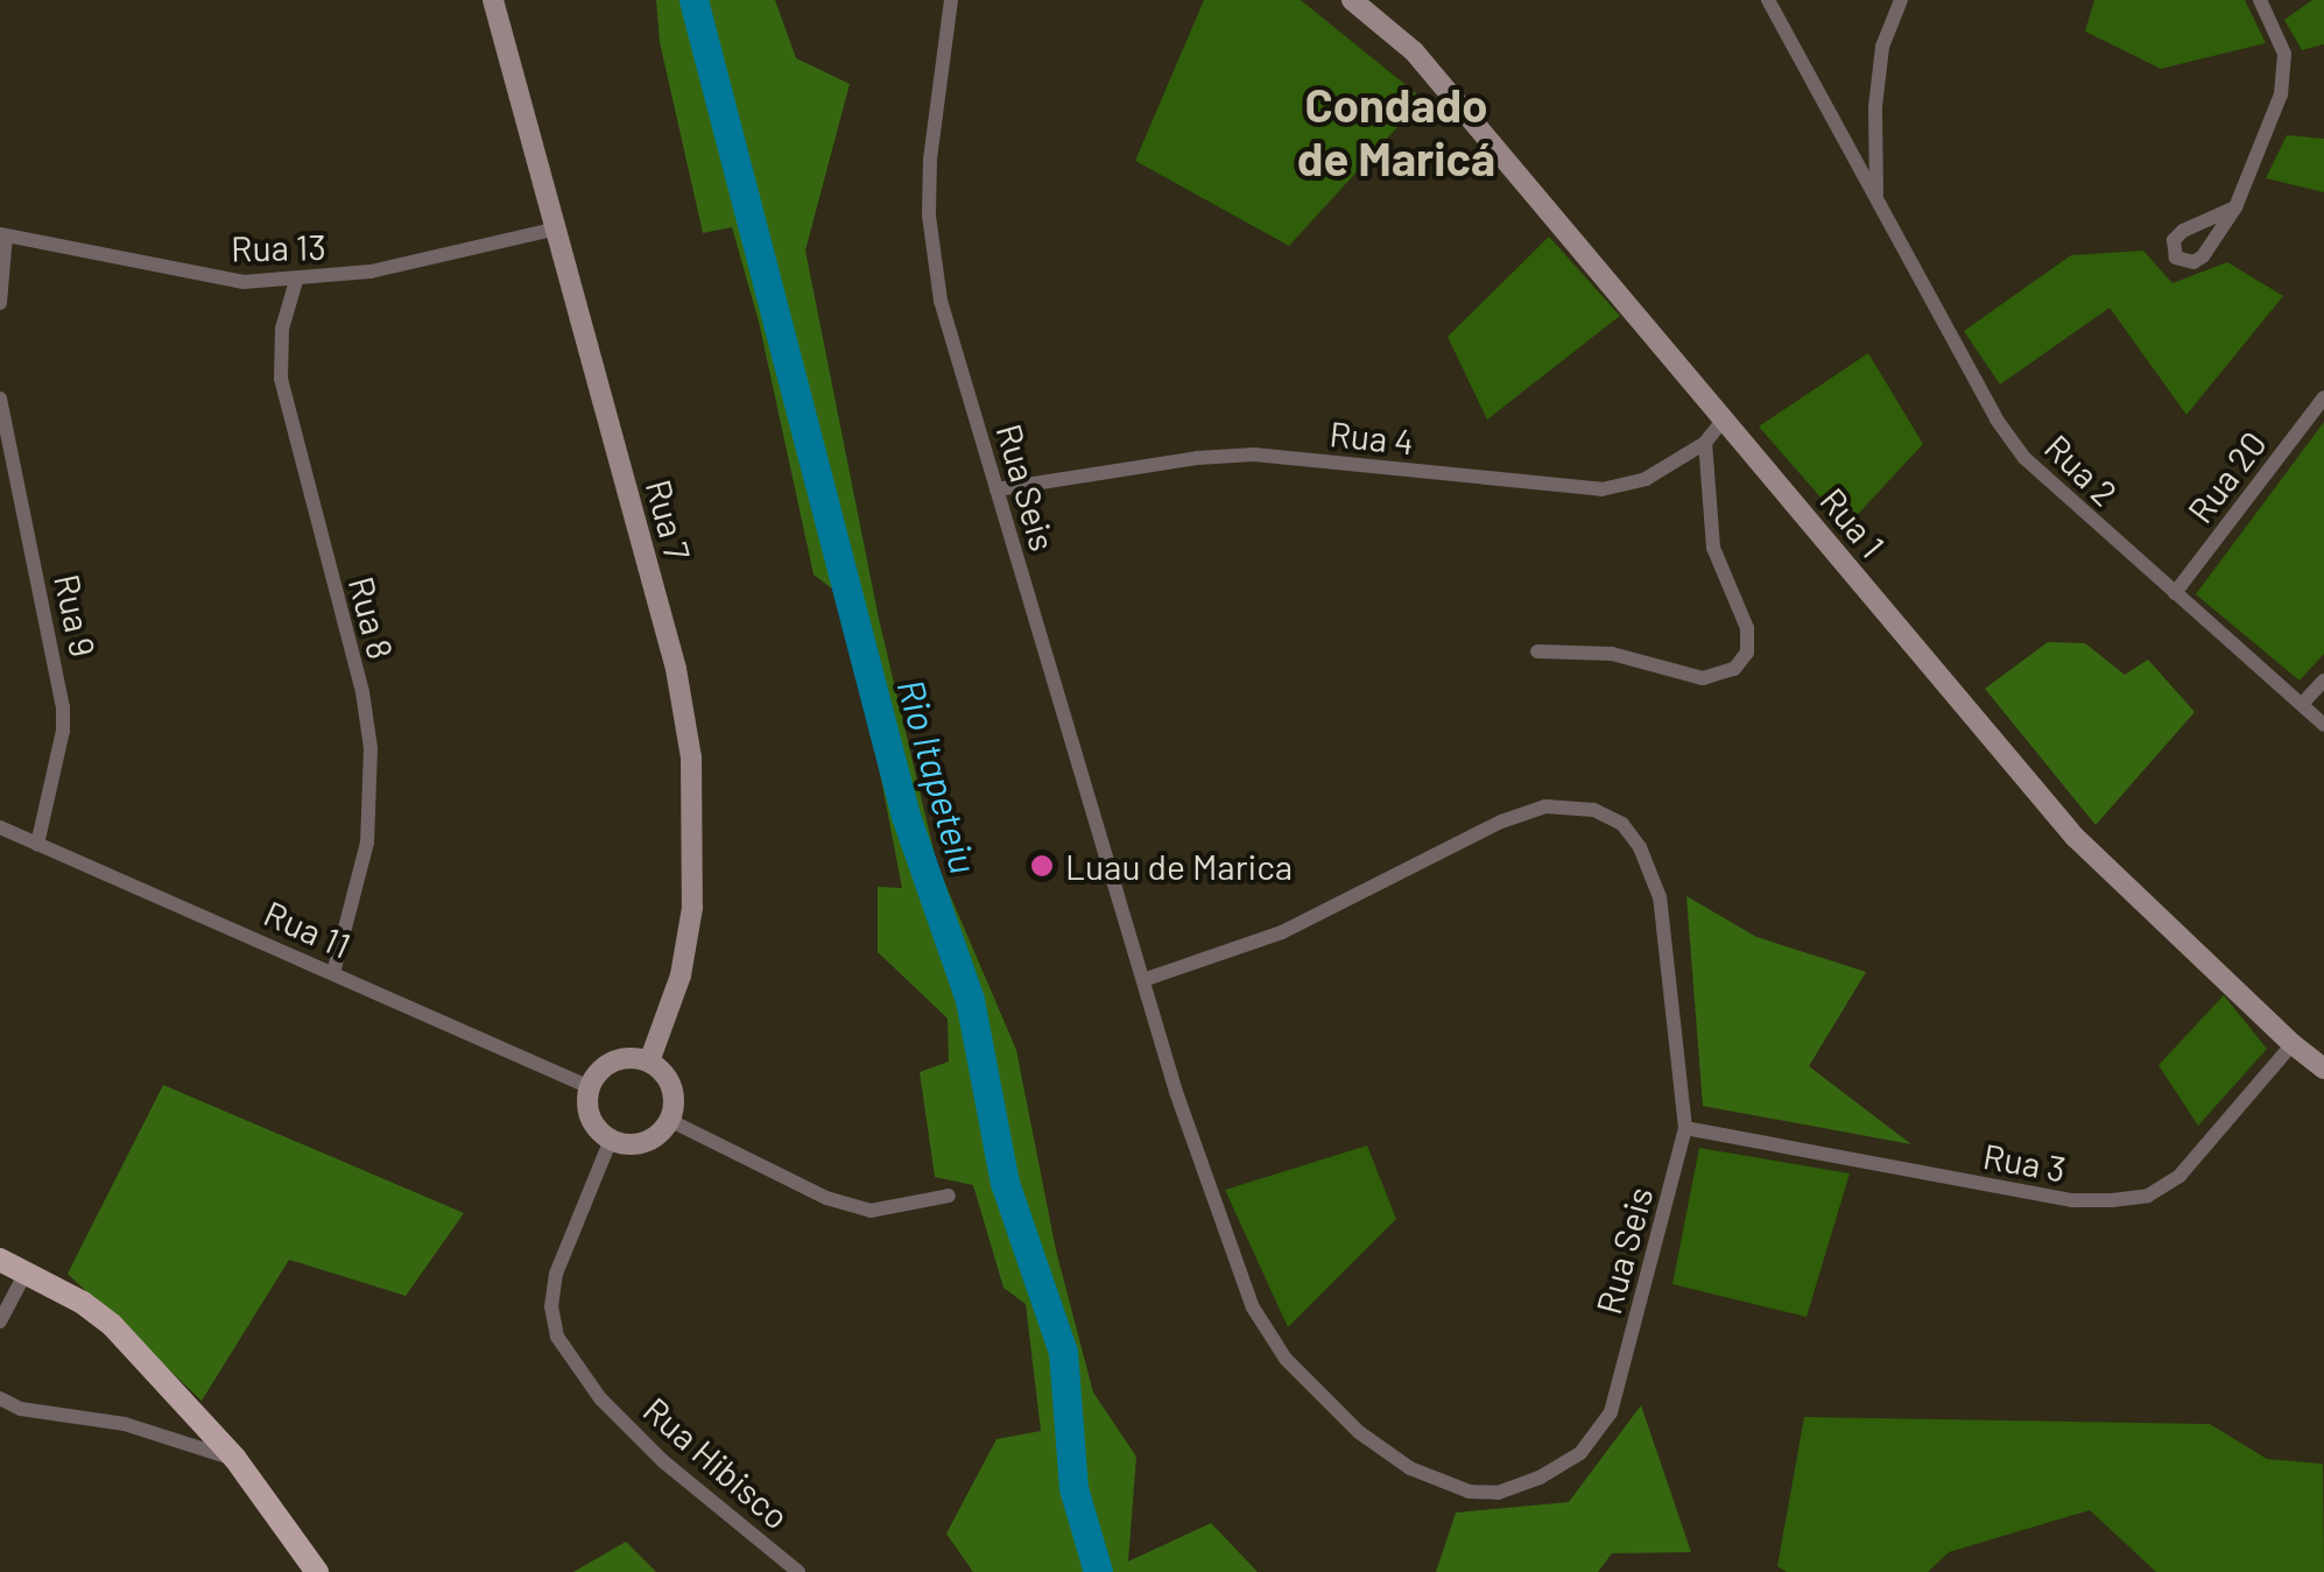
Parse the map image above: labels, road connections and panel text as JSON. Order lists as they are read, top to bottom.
{
  "streets": {
    "street": [
      "Rua 13",
      "Rua 4",
      "Rua 2",
      "Rua 20",
      "Rua Seis",
      "Rua 7",
      "Rua 1",
      "Rua 9",
      "Rua 8",
      "Rua 11",
      "Rua 3",
      "Rua Hibisco"
    ]
  },
  "crossings": [
    ["Rua 13", "Rua 7"],
    ["Rua 13", "Rua 8"],
    ["Rua 4", "Rua Seis"],
    ["Rua 4", "Rua 1"],
    ["Rua 2", "Rua 20"],
    ["Rua Seis", "Rua 3"],
    ["Rua 7", "Rua 11"],
    ["Rua 7", "Rua Hibisco"],
    ["Rua 1", "Rua 3"],
    ["Rua 9", "Rua 11"],
    ["Rua 8", "Rua 11"],
    ["Rua 11", "Rua Hibisco"]
  ],
  "districts": ["Condado de Maricá"],
  "water": ["Rio Itapeteiu"],
  "places": ["Luau de Marica"]
}
